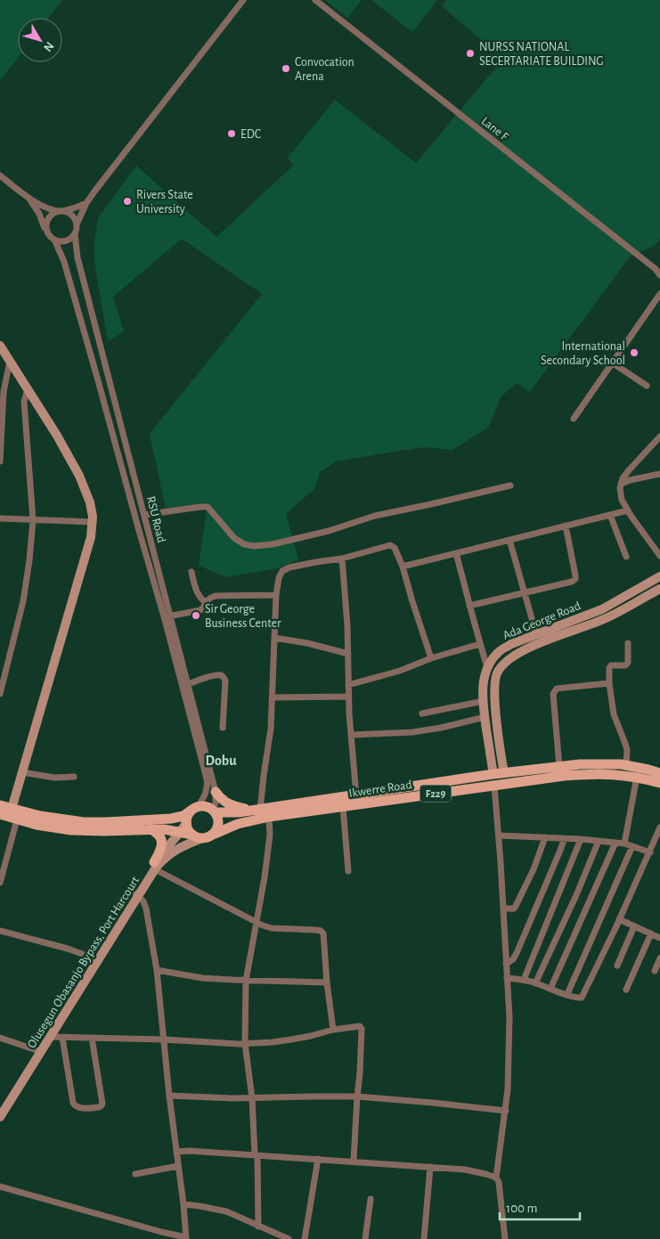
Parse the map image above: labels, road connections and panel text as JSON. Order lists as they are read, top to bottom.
{
  "streets": {
    "main road": ["Ikwerre Road", "F229"],
    "street": [
      "Lane F",
      "RSU Road",
      "Ada George Road",
      "Olusegun Obasanjo Bypass, Port Harcourt"
    ]
  },
  "crossings": [
    ["RSU Road", "Ikwerre Road"],
    ["RSU Road", "F229"],
    ["RSU Road", "Olusegun Obasanjo Bypass, Port Harcourt"],
    ["Ada George Road", "Ikwerre Road"],
    ["Ikwerre Road", "F229"],
    ["Ikwerre Road", "Olusegun Obasanjo Bypass, Port Harcourt"],
    ["F229", "Olusegun Obasanjo Bypass, Port Harcourt"]
  ],
  "districts": ["Dobu"],
  "places": [
    "NURSS NATIONAL SECERTARIATE BUILDING",
    "Convocation Arena",
    "EDC",
    "Rivers State University",
    "International Secondary School",
    "Sir George Business Center"
  ],
  "scale_bar": "100 m",
  "north": "bottom right"
}
